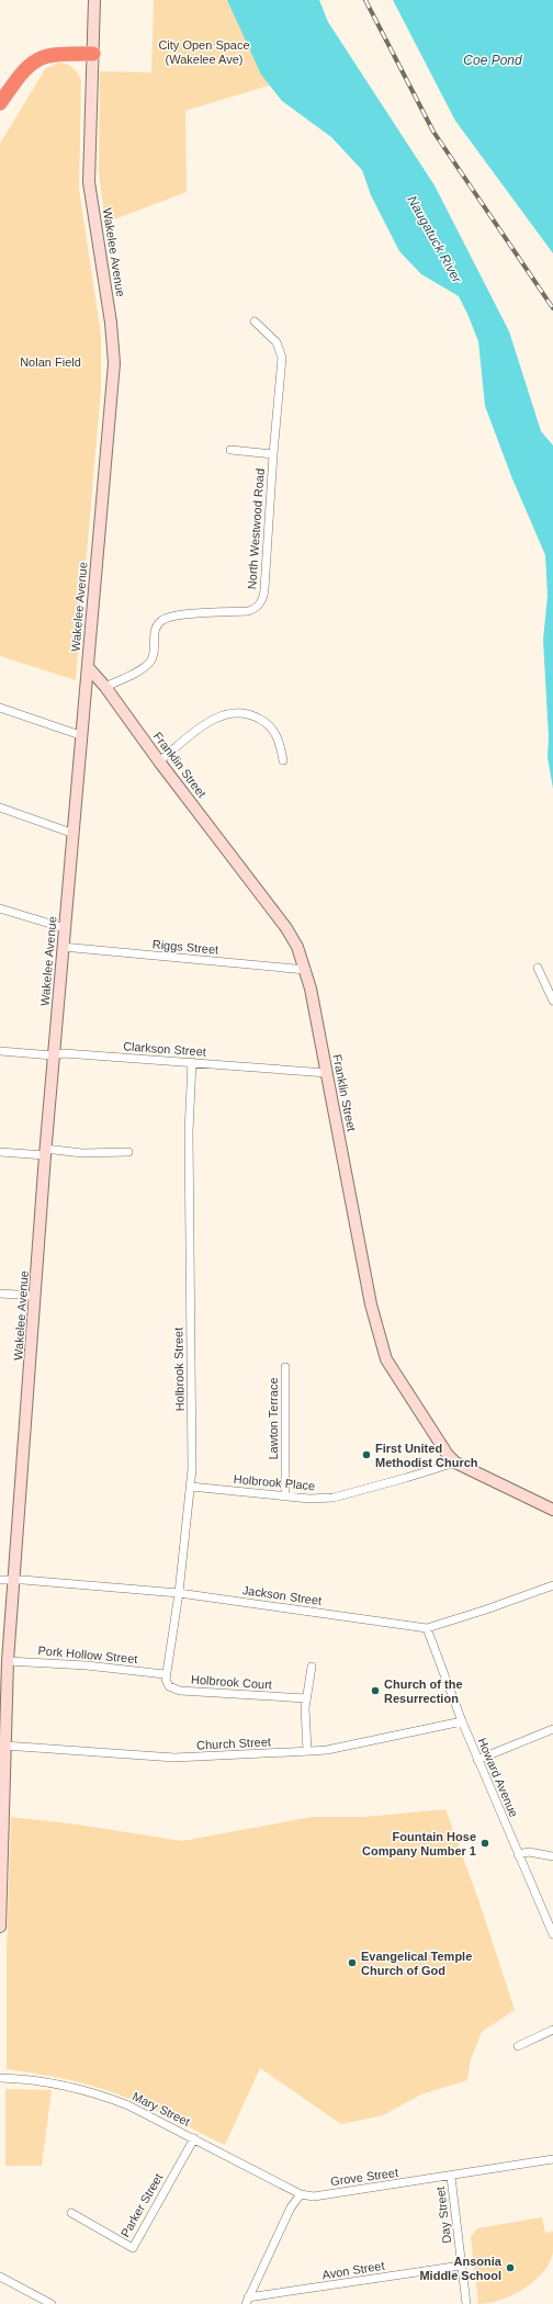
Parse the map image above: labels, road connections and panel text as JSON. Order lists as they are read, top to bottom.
{
  "streets": {
    "main road": ["Wakelee Avenue", "Franklin Street"],
    "street": [
      "North Westwood Road",
      "Riggs Street",
      "Clarkson Street",
      "Holbrook Street",
      "Lawton Terrace",
      "Holbrook Place",
      "Jackson Street",
      "Pork Hollow Street",
      "Holbrook Court",
      "Church Street",
      "Howard Avenue",
      "Mary Street",
      "Grove Street",
      "Parker Street",
      "Day Street",
      "Avon Street"
    ]
  },
  "crossings": [
    ["Wakelee Avenue", "Franklin Street"],
    ["Wakelee Avenue", "Riggs Street"],
    ["Wakelee Avenue", "Clarkson Street"],
    ["Wakelee Avenue", "Jackson Street"],
    ["Wakelee Avenue", "Pork Hollow Street"],
    ["Wakelee Avenue", "Church Street"],
    ["North Westwood Road", "Franklin Street"],
    ["Franklin Street", "Riggs Street"],
    ["Franklin Street", "Clarkson Street"],
    ["Franklin Street", "Holbrook Place"],
    ["Clarkson Street", "Holbrook Street"],
    ["Holbrook Street", "Holbrook Place"],
    ["Holbrook Street", "Jackson Street"],
    ["Holbrook Street", "Pork Hollow Street"],
    ["Holbrook Street", "Holbrook Court"],
    ["Lawton Terrace", "Holbrook Place"],
    ["Jackson Street", "Howard Avenue"],
    ["Pork Hollow Street", "Holbrook Court"],
    ["Church Street", "Howard Avenue"],
    ["Mary Street", "Grove Street"],
    ["Mary Street", "Parker Street"],
    ["Grove Street", "Day Street"],
    ["Day Street", "Avon Street"]
  ],
  "water": ["Coe Pond", "Naugatuck River"],
  "parks": ["City Open Space (Wakelee Ave)", "Nolan Field"],
  "places": [
    "First United Methodist Church",
    "Church of the Resurrection",
    "Fountain Hose Company Number 1",
    "Evangelical Temple Church of God",
    "Ansonia Middle School"
  ]
}
